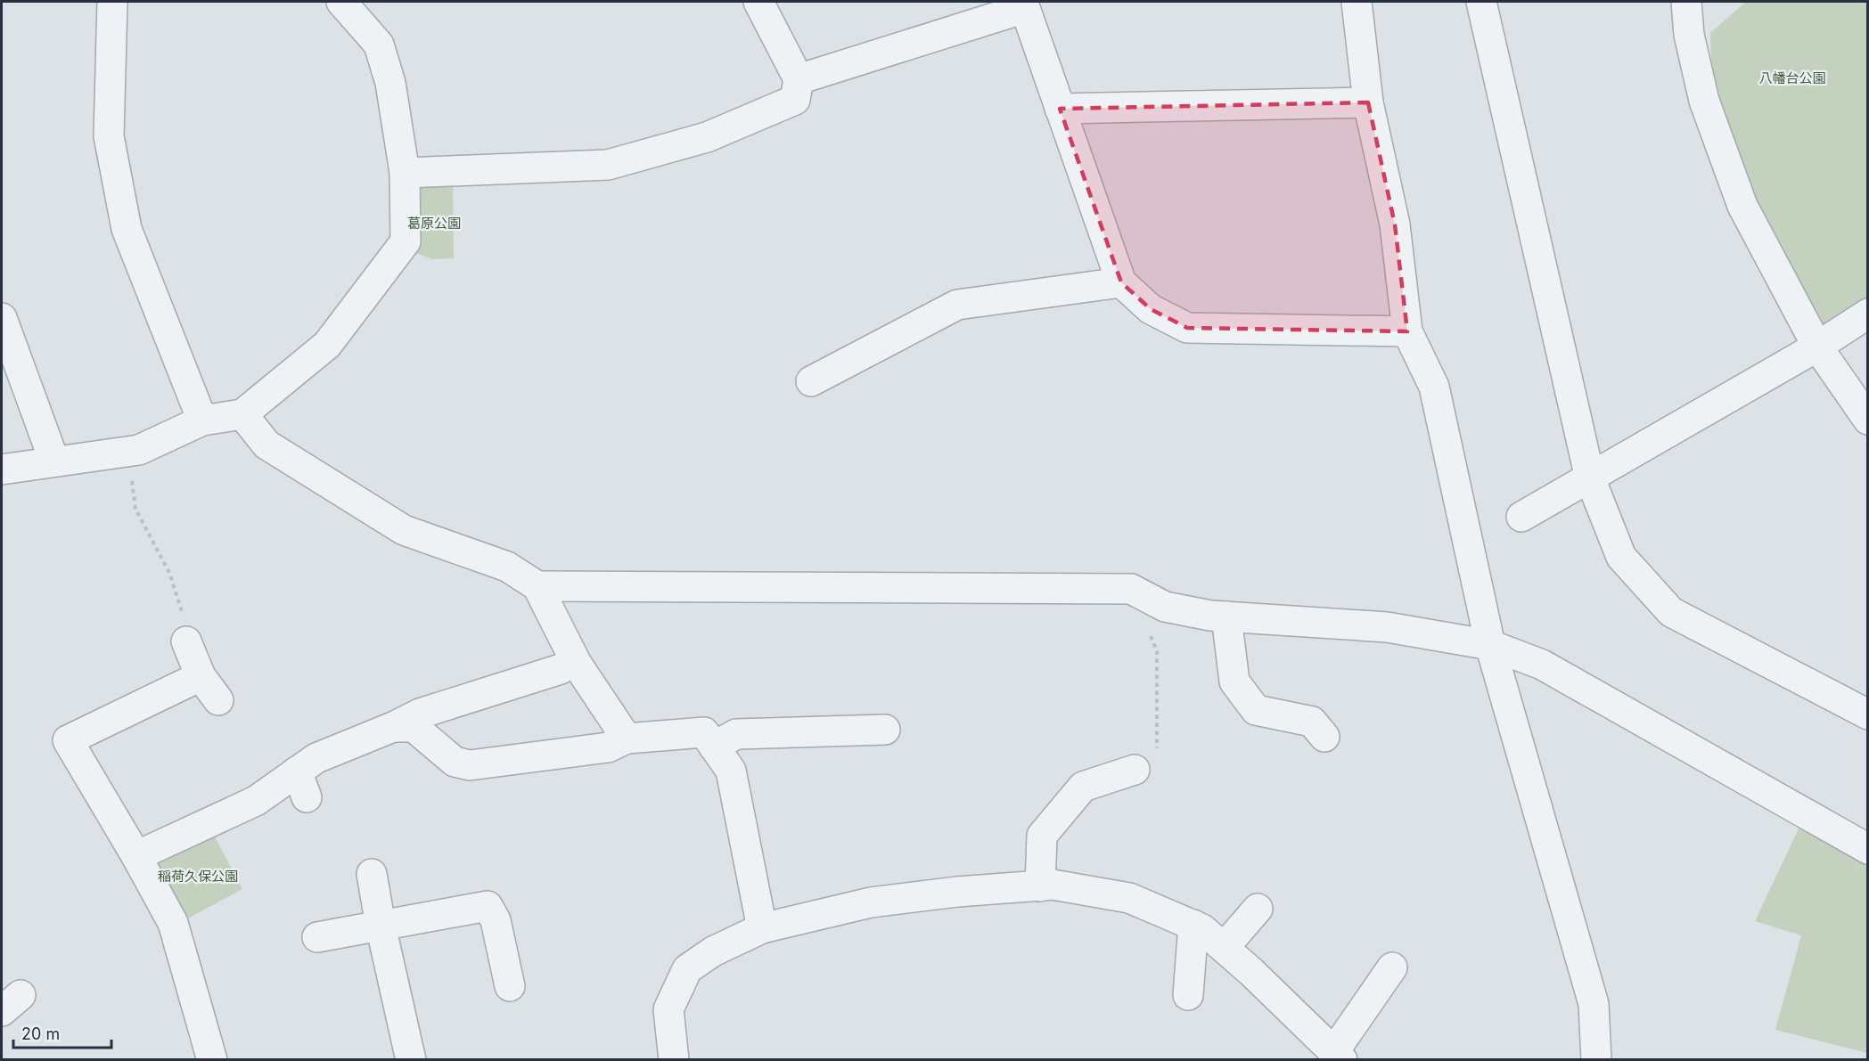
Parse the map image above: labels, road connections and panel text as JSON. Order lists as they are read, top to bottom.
{
  "parks": ["八幡台公園", "葛原公園", "稲荷久保公園"],
  "scale_bar": "20 m"
}
